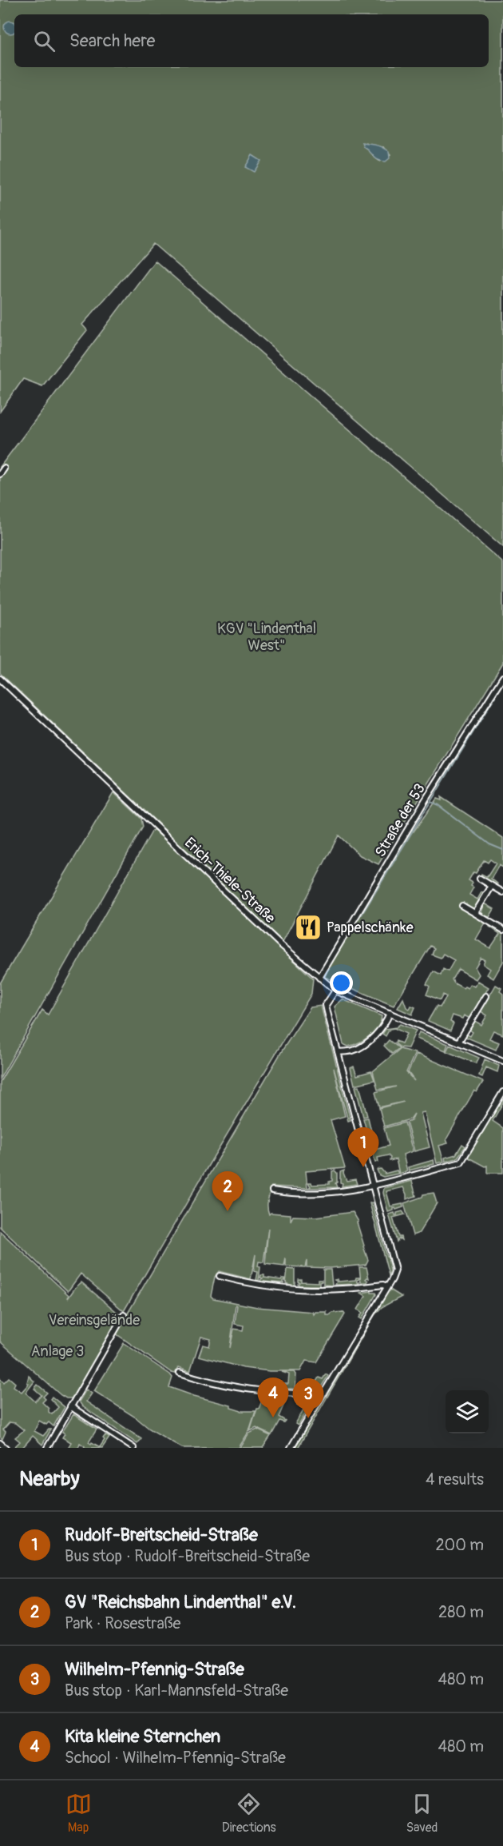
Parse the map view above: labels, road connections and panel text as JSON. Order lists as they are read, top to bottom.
{
  "streets": {
    "street": ["Straße der 53", "Erich-Thiele-Straße"]
  },
  "crossings": [
    ["Straße der 53", "Erich-Thiele-Straße"]
  ],
  "parks": ["KGV \"Lindenthal West\"", "Vereinsgelände", "Anlage 3"],
  "places": {
    "restaurant": ["Pappelschänke"]
  },
  "page": {
    "search": "Search here",
    "pins": [
      "1",
      "2",
      "4",
      "3"
    ],
    "heading": ["Nearby", "4 results"],
    "list": [
      {
        "mark": "1",
        "name": "Rudolf-Breitscheid-Straße",
        "note": "Bus stop · Rudolf-Breitscheid-Straße",
        "value": "200 m"
      },
      {
        "mark": "2",
        "name": "GV \"Reichsbahn Lindenthal\" e.V.",
        "note": "Park · Rosestraße",
        "value": "280 m"
      },
      {
        "mark": "3",
        "name": "Wilhelm-Pfennig-Straße",
        "note": "Bus stop · Karl-Mannsfeld-Straße",
        "value": "480 m"
      },
      {
        "mark": "4",
        "name": "Kita kleine Sternchen",
        "note": "School · Wilhelm-Pfennig-Straße",
        "value": "480 m"
      }
    ],
    "nav": ["Map", "Directions", "Saved"]
  }
}
